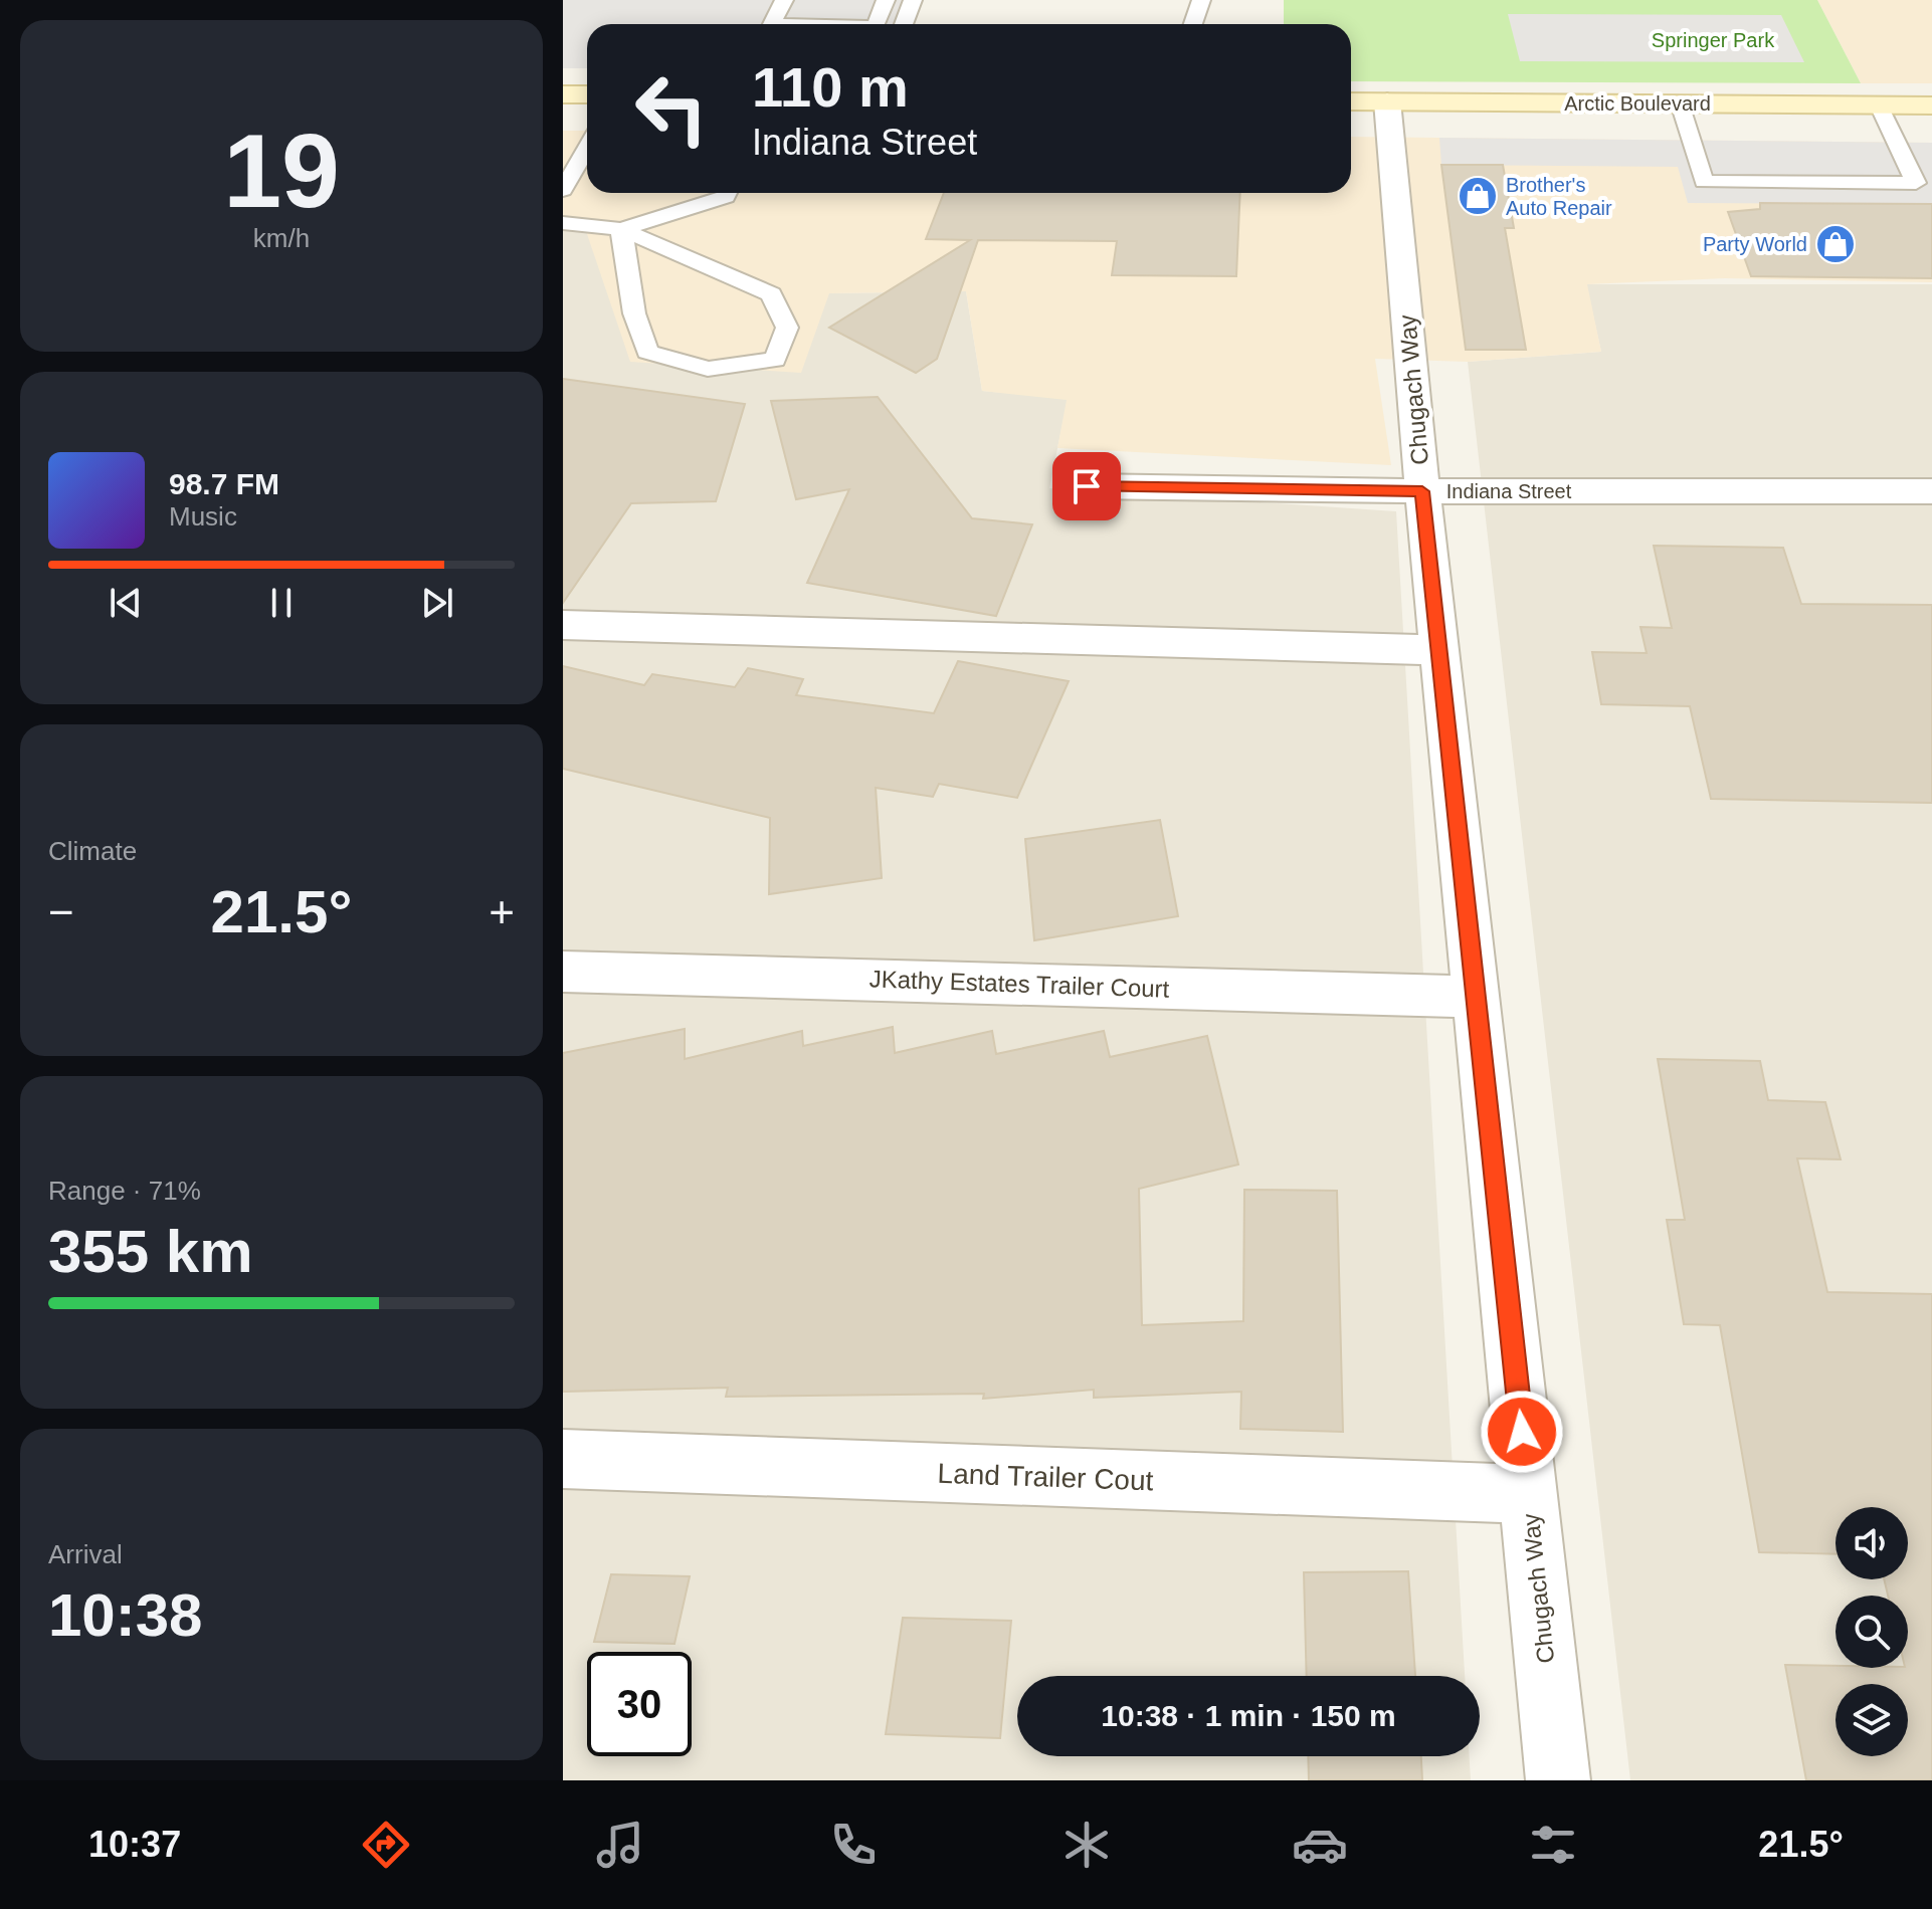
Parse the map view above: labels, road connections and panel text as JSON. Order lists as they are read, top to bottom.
{
  "streets": {
    "main road": ["Arctic Boulevard"],
    "street": [
      "Chugach Way",
      "Indiana Street",
      "JKathy Estates Trailer Court",
      "Land Trailer Cout"
    ]
  },
  "crossings": [
    ["Arctic Boulevard", "Chugach Way"],
    ["Chugach Way", "Indiana Street"],
    ["Chugach Way", "JKathy Estates Trailer Court"],
    ["Chugach Way", "Land Trailer Cout"]
  ],
  "parks": ["Springer Park"],
  "places": {
    "shop": ["Brother's Auto Repair", "Party World"]
  },
  "page": {
    "tile": [
      ["19", "km/h"],
      "Climate",
      ["Range · 71%", "355 km"],
      ["Arrival", "10:38"]
    ],
    "turn": ["110 m", "Indiana Street"],
    "song": ["98.7 FM", "Music"],
    "heat": ["−", "21.5°", "+"],
    "limit": "30",
    "trip": "10:38 · 1 min · 150 m",
    "tabs": ["10:37", "21.5°"]
  }
}
